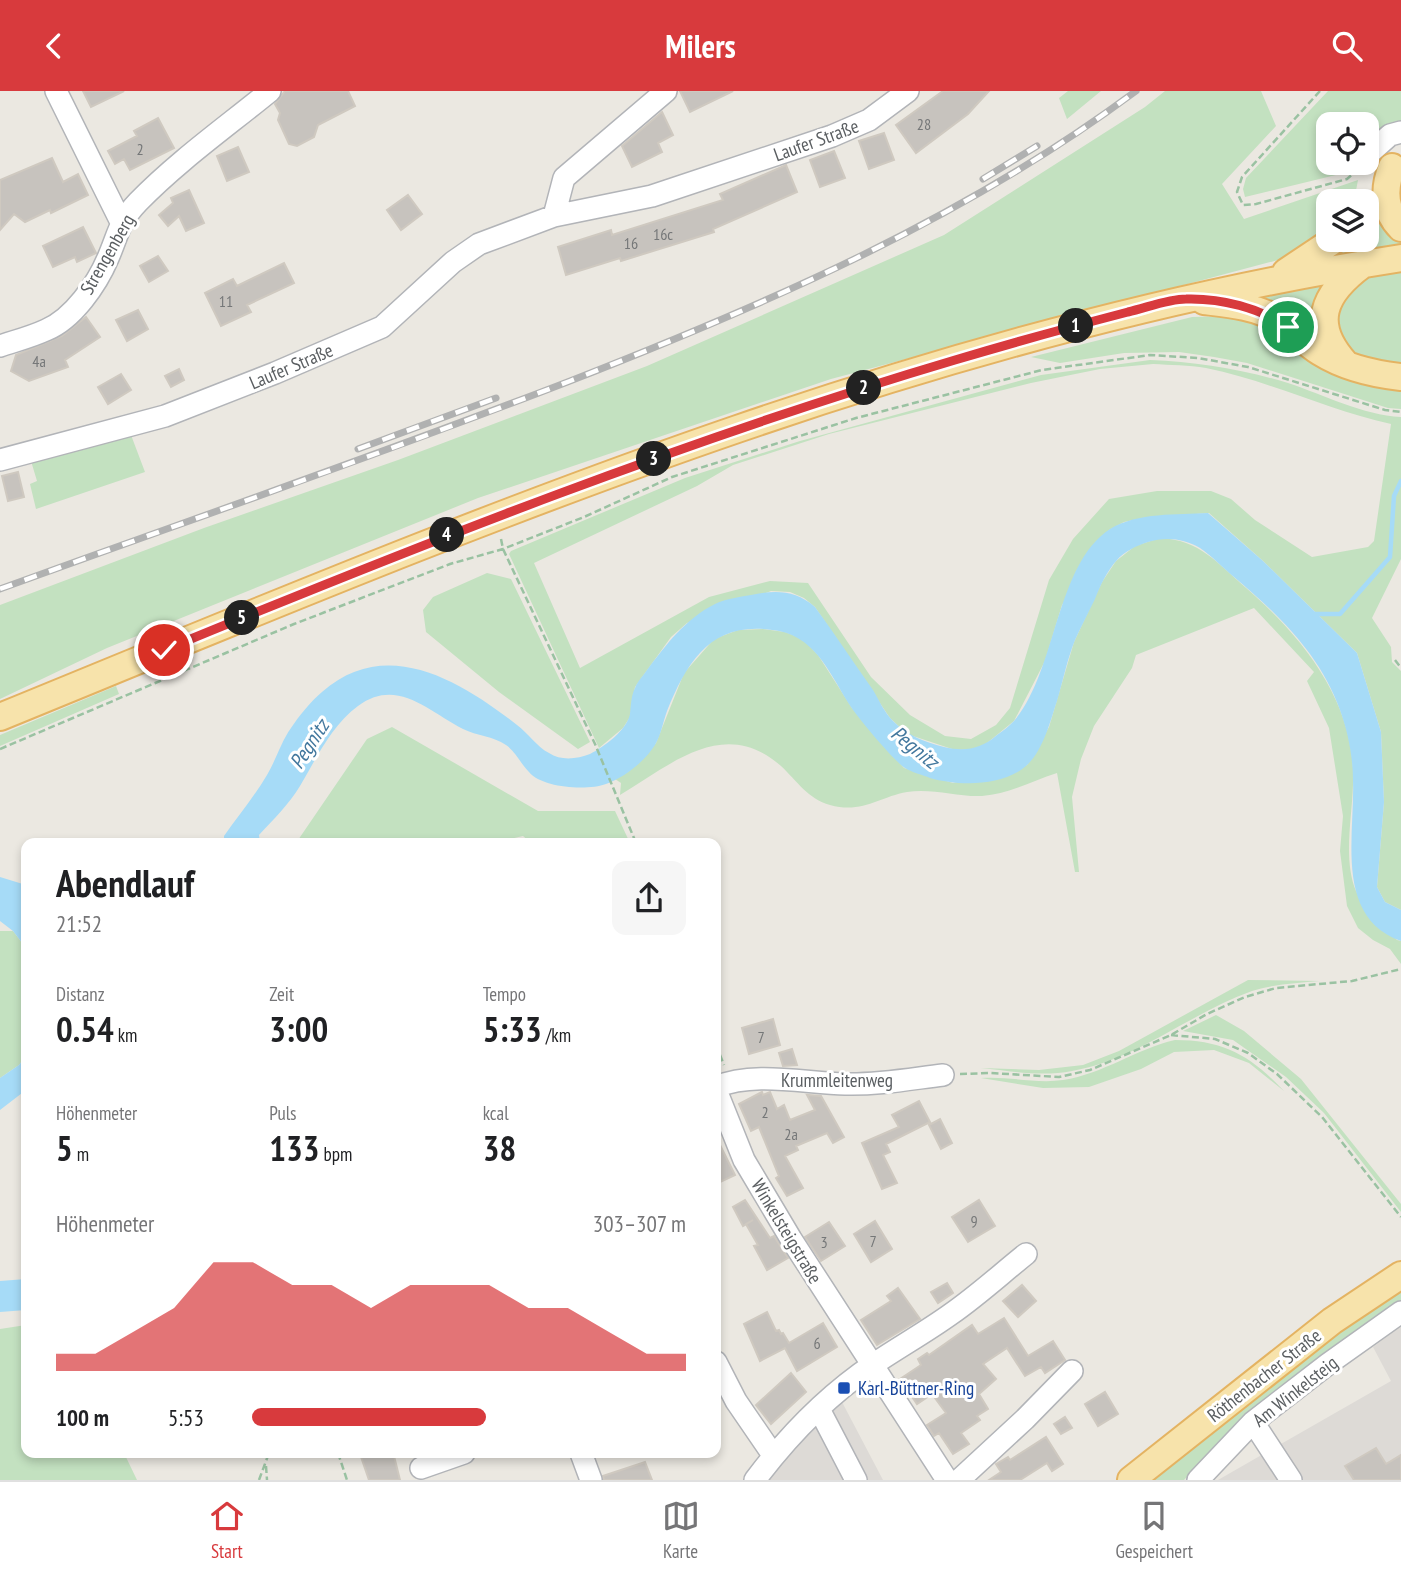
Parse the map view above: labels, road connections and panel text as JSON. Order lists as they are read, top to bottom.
{
  "streets": {
    "main road": ["Röthenbacher Straße"],
    "street": [
      "Laufer Straße",
      "Strengenberg",
      "Krummleitenweg",
      "Winkelsteigstraße",
      "Am Winkelsteig"
    ]
  },
  "crossings": [
    ["Krummleitenweg", "Winkelsteigstraße"]
  ],
  "water": ["Pegnitz"],
  "places": {
    "transit": ["Karl-Büttner-Ring"]
  },
  "house_numbers": [
    "28",
    "2",
    "16c",
    "16",
    "11",
    "4a",
    "7",
    "2",
    "2a",
    "9",
    "7",
    "3",
    "6"
  ],
  "page": {
    "header": "Milers",
    "pins": [
      "1",
      "2",
      "3",
      "4",
      "5"
    ],
    "heading": ["Abendlauf", "21:52"],
    "stats": [
      ["Distanz", "0.54 km"],
      ["Zeit", "3:00"],
      ["Tempo", "5:33 /km"],
      ["Höhenmeter", "5 m"],
      ["Puls", "133 bpm"],
      ["kcal", "38"]
    ],
    "chart": ["Höhenmeter", "303–307 m"],
    "list": [
      {
        "name": "100 m",
        "note": "5:53"
      }
    ],
    "tabs": ["Start", "Karte", "Gespeichert"]
  }
}
